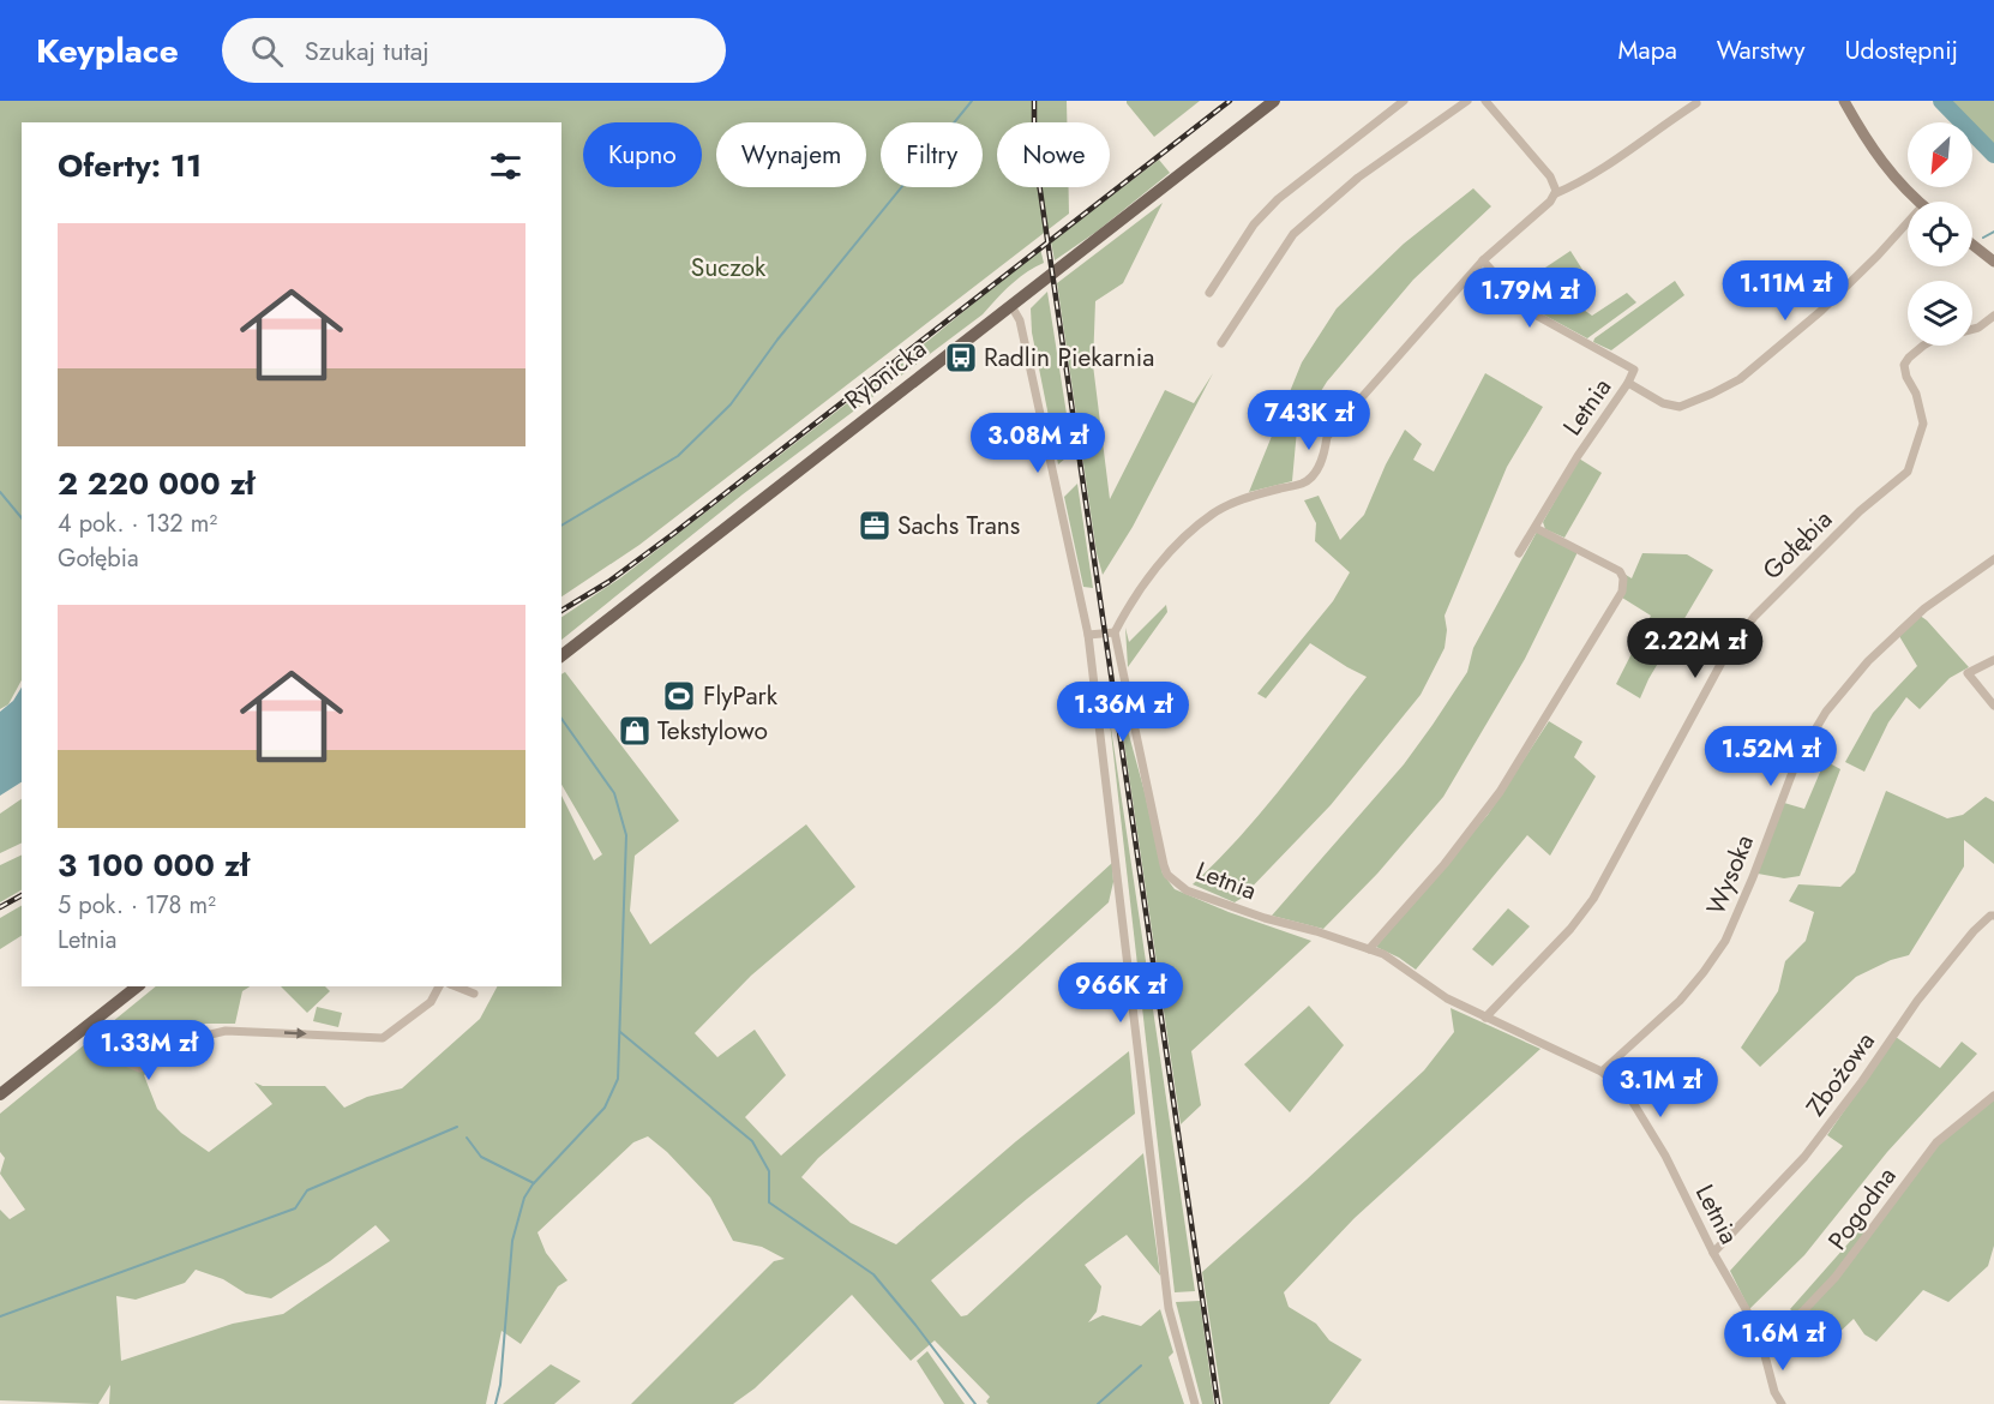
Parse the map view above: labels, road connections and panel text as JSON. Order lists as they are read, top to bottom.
{
  "streets": {
    "main road": ["Rybnicka"],
    "street": [
      "Letnia",
      "Gołębia",
      "Wysoka",
      "Zbożowa",
      "Pogodna"
    ]
  },
  "crossings": [
    ["Letnia", "Gołębia"],
    ["Letnia", "Wysoka"],
    ["Letnia", "Zbożowa"],
    ["Letnia", "Pogodna"]
  ],
  "parks": ["Suczok"],
  "places": {
    "bus stop": ["Radlin Piekarnia"],
    "office": ["Sachs Trans"],
    "sports": ["FlyPark"],
    "shop": ["Tekstylowo"]
  },
  "north": "bottom left",
  "page": {
    "header": "Keyplace",
    "search": "Szukaj tutaj",
    "nav": ["Mapa", "Warstwy", "Udostępnij"],
    "chip": [
      "Kupno",
      "Wynajem",
      "Filtry",
      "Nowe"
    ],
    "heading": "Oferty: 11",
    "list": [
      {
        "name": "2 220 000 zł",
        "note": "4 pok. · 132 m² · Gołębia"
      },
      {
        "name": "3 100 000 zł",
        "note": "5 pok. · 178 m² · Letnia"
      }
    ],
    "price": [
      "1.11M zł",
      "1.79M zł",
      "743K zł",
      "3.08M zł",
      "2.22M zł",
      "1.36M zł",
      "1.52M zł",
      "966K zł",
      "1.33M zł",
      "3.1M zł",
      "1.6M zł"
    ]
  }
}
